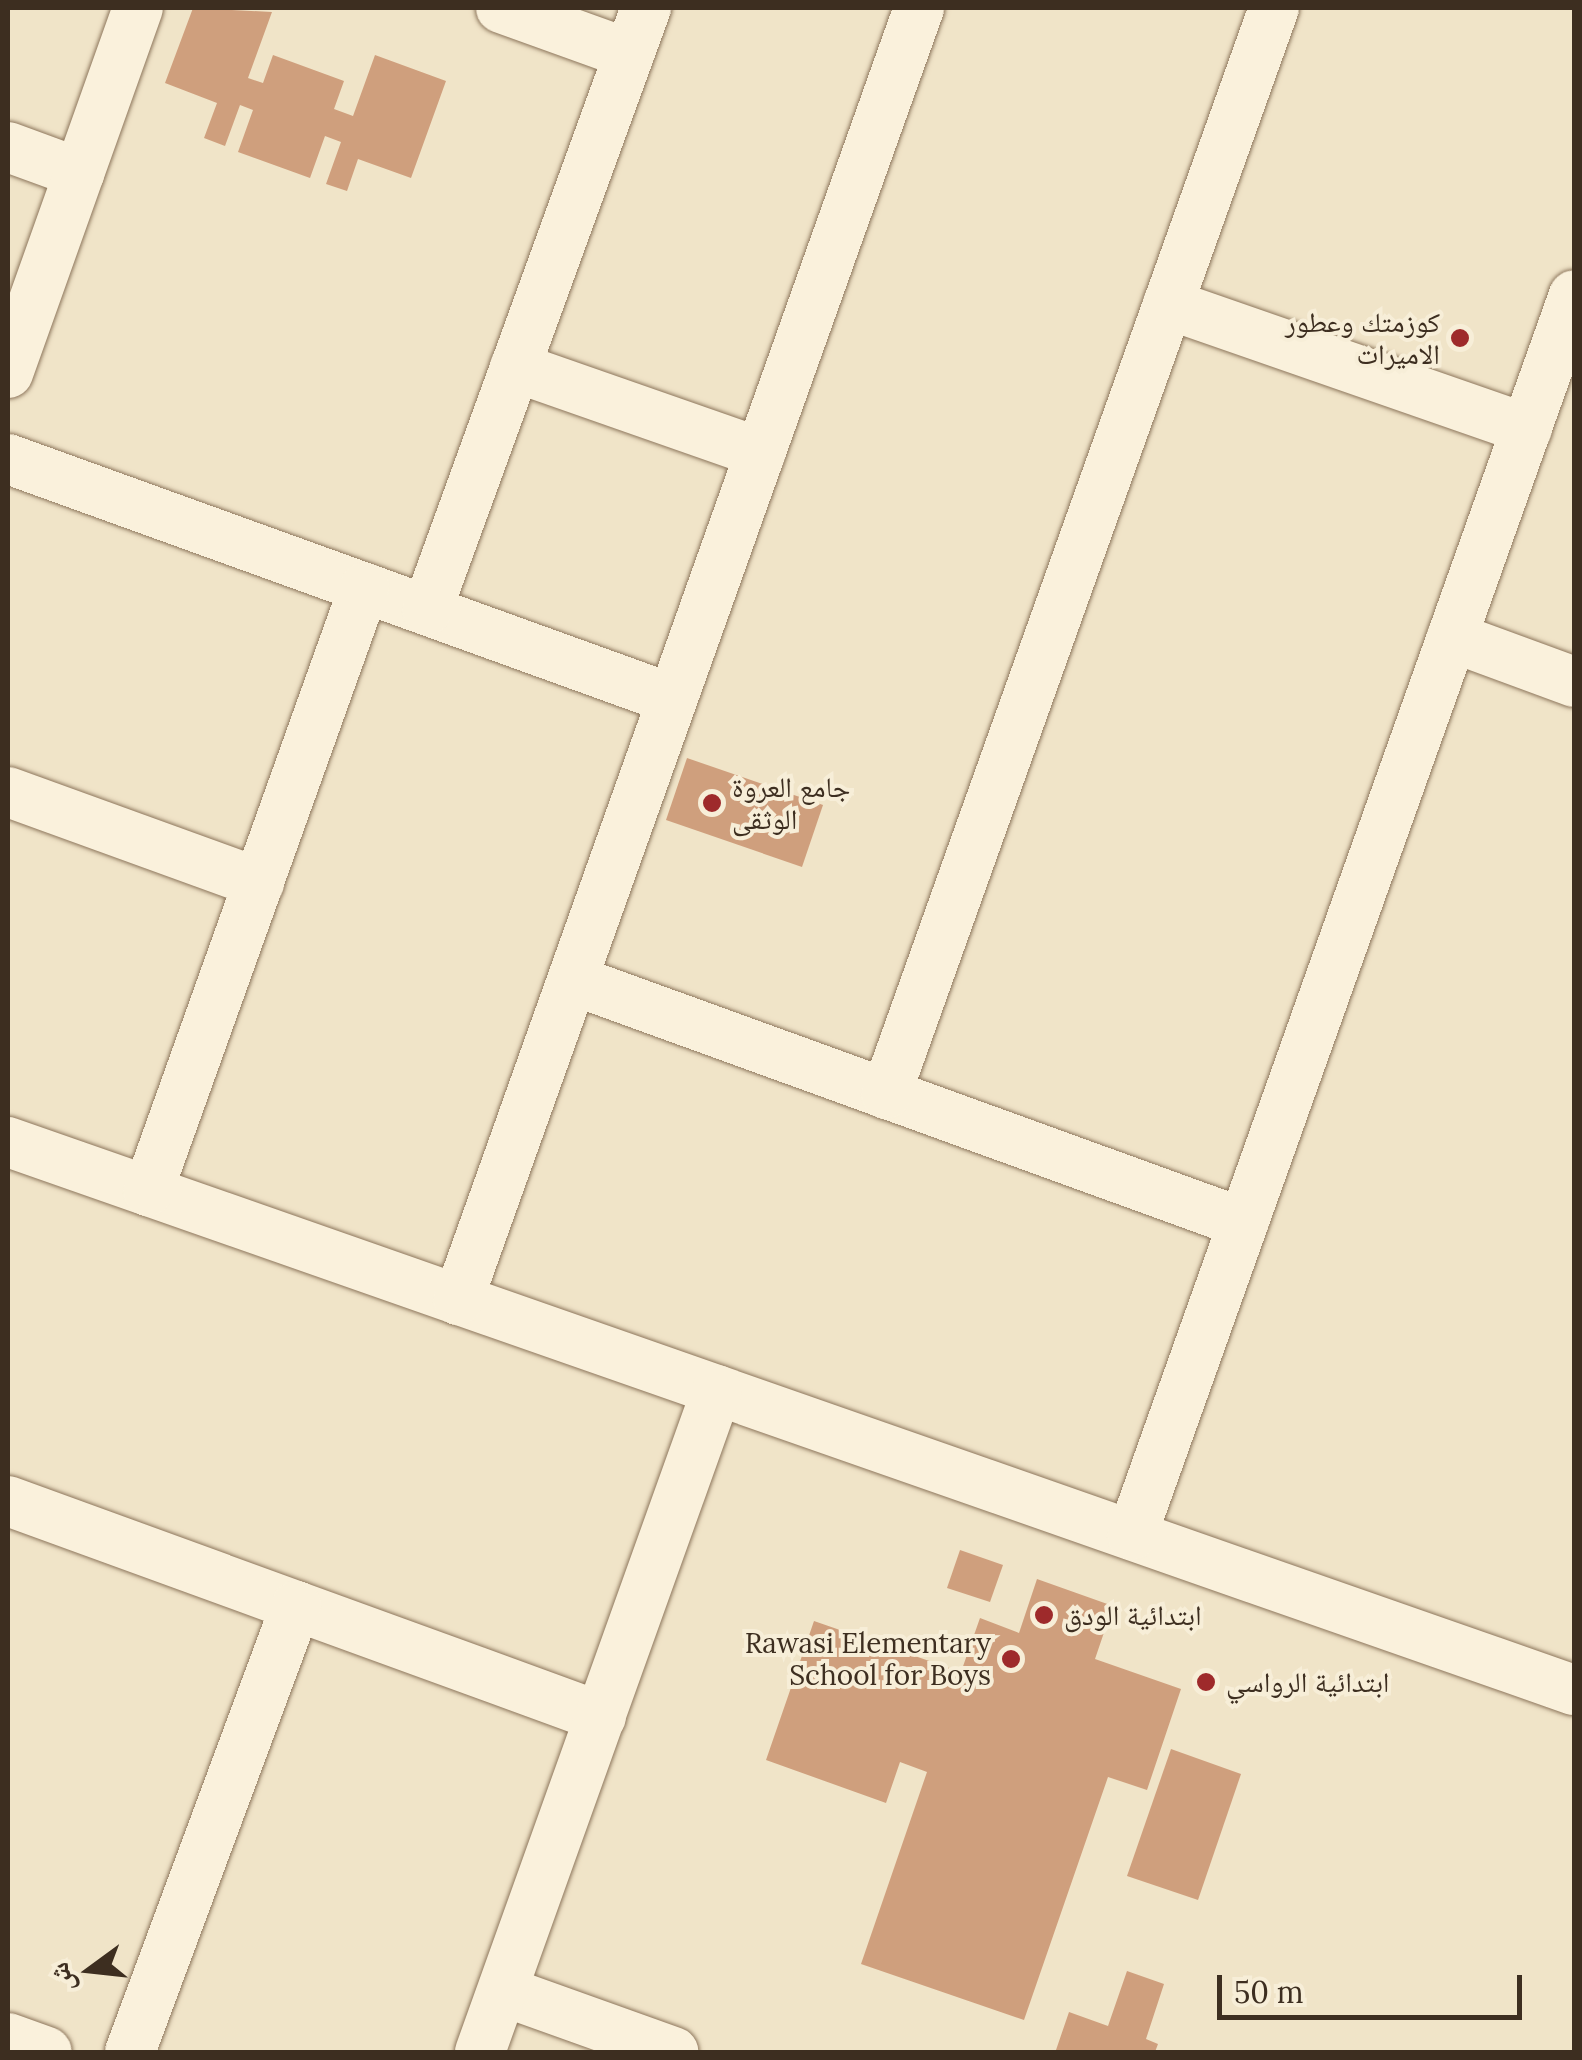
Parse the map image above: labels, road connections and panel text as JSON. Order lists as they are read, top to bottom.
{
  "places": [
    "كوزمتك وعطور الاميرات",
    "جامع العروة الوثقى",
    "ابتدائية الودق",
    "Rawasi Elementary School for Boys",
    "ابتدائية الرواسي"
  ],
  "scale_bar": "50 m",
  "north": "left"
}
